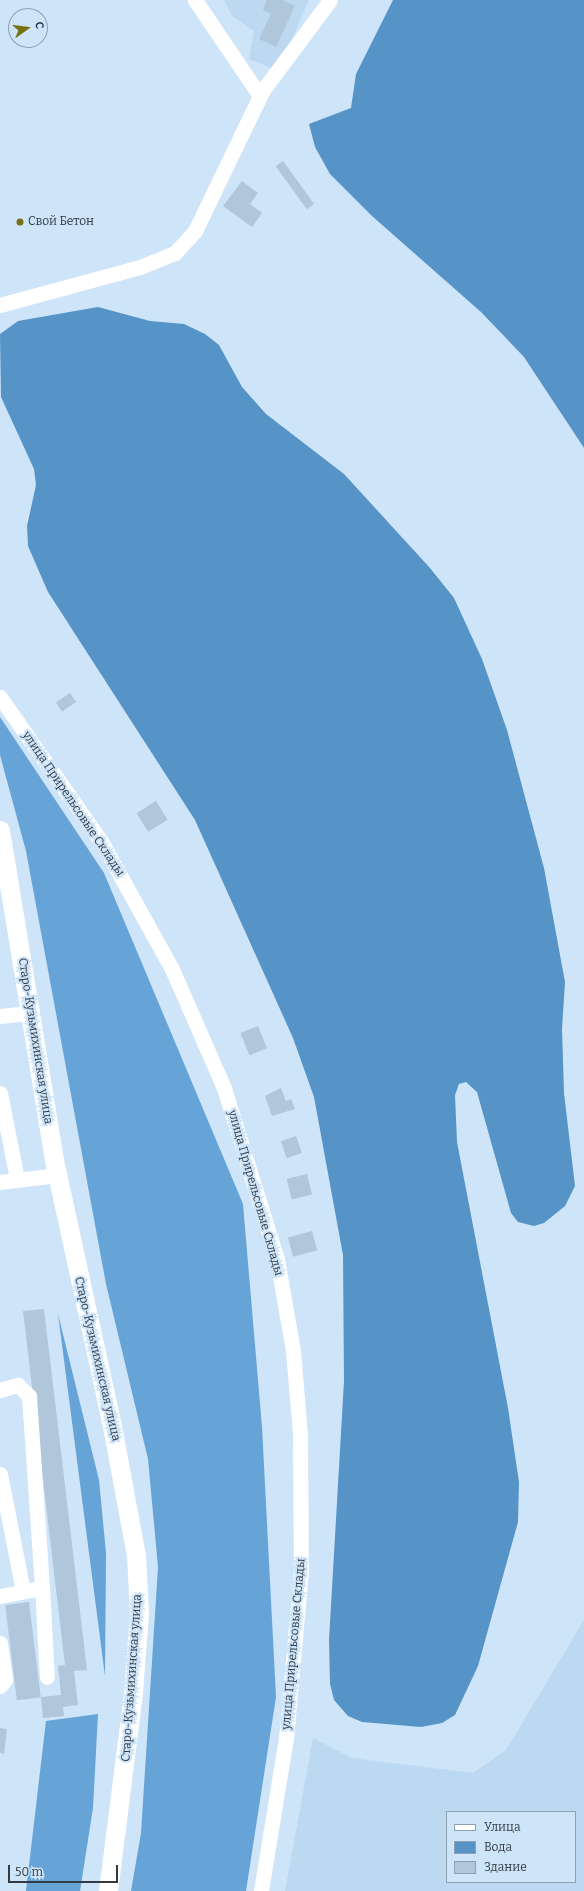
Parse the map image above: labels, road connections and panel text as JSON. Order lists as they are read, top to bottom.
{
  "streets": {
    "main road": ["Старо-Кузьмихинская улица"],
    "street": ["улица Прирельсовые Склады"]
  },
  "places": ["Свой Бетон"],
  "legend": ["Улица", "Вода", "Здание"],
  "scale_bar": "50 m",
  "north": "right"
}
